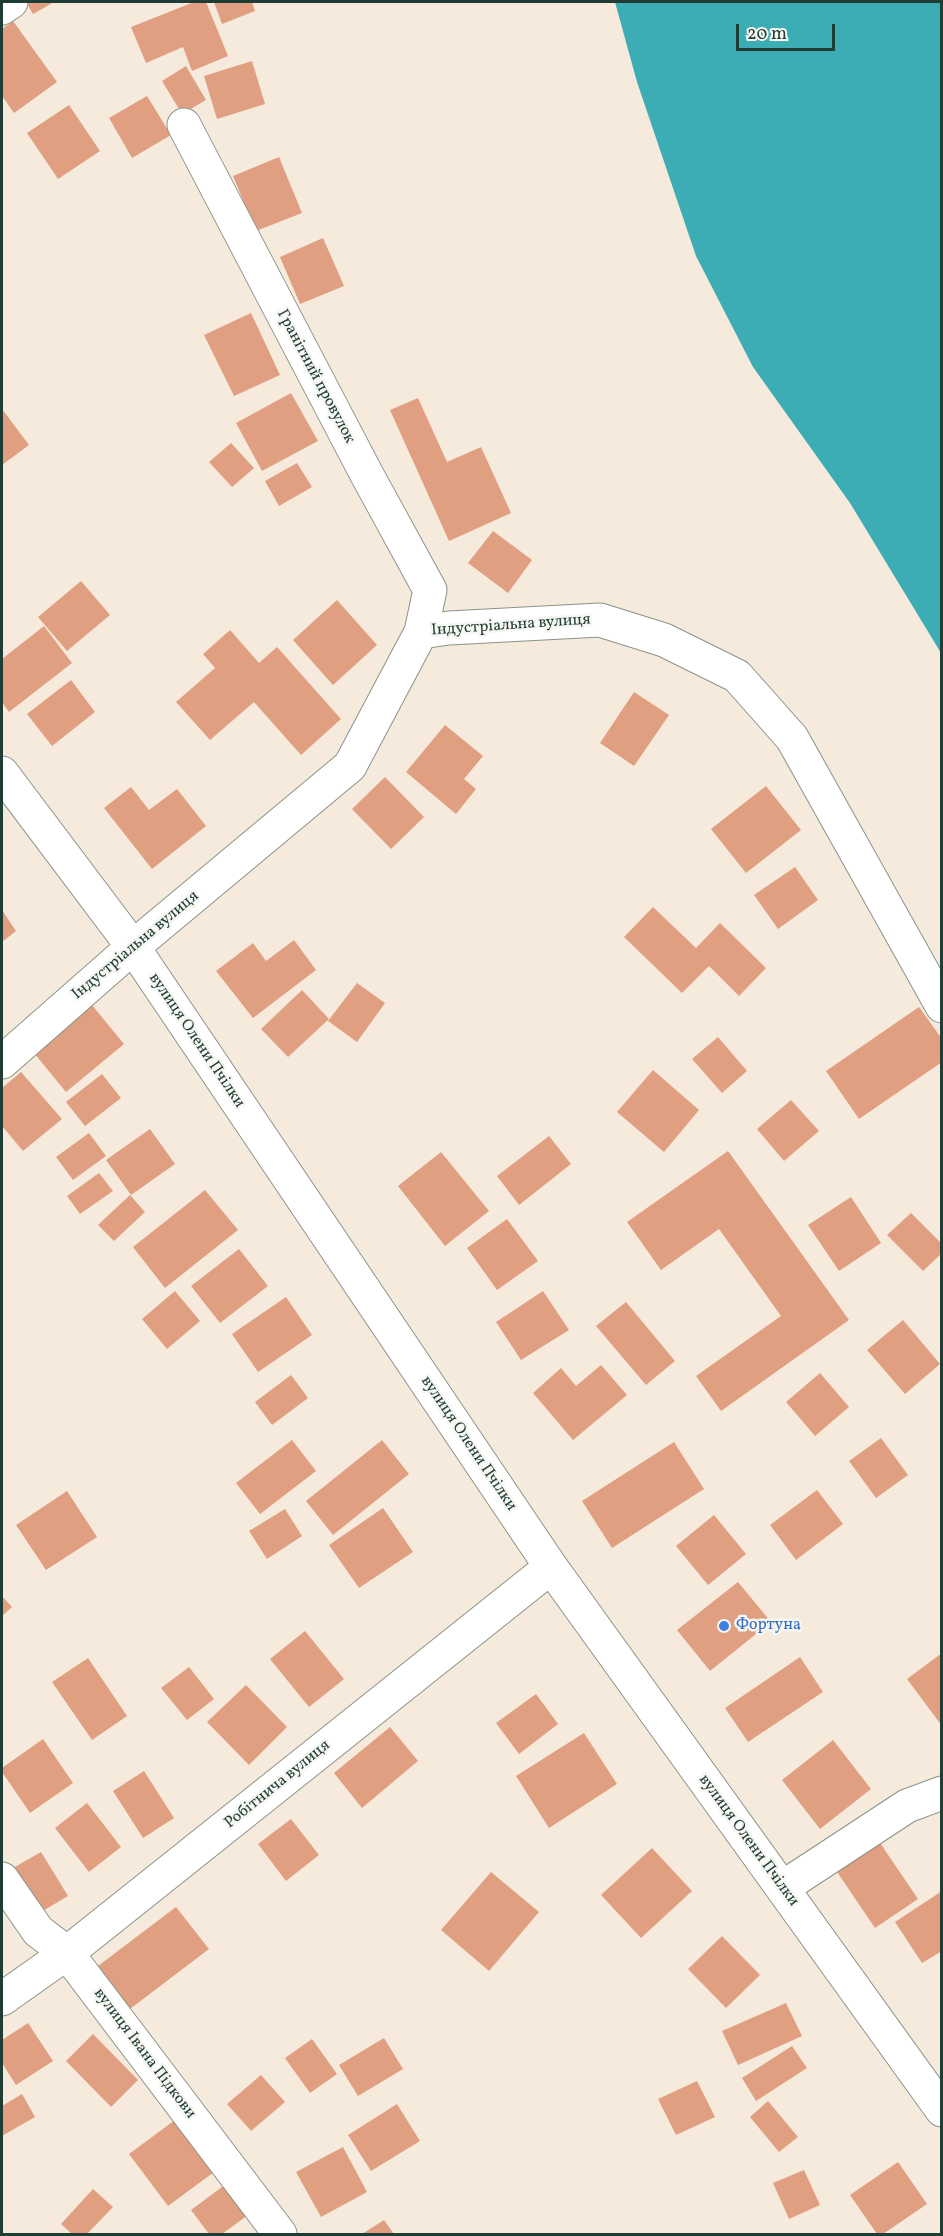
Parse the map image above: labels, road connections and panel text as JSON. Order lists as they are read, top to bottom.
{
  "streets": {
    "street": [
      "Гранітний провулок",
      "Індустріальна вулиця",
      "вулиця Олени Пчілки",
      "Робітнича вулиця",
      "вулиця Івана Підкови"
    ]
  },
  "crossings": [
    ["Гранітний провулок", "Індустріальна вулиця"],
    ["Індустріальна вулиця", "вулиця Олени Пчілки"],
    ["вулиця Олени Пчілки", "Робітнича вулиця"],
    ["Робітнича вулиця", "вулиця Івана Підкови"]
  ],
  "places": ["Фортуна"],
  "scale_bar": "20 m"
}
